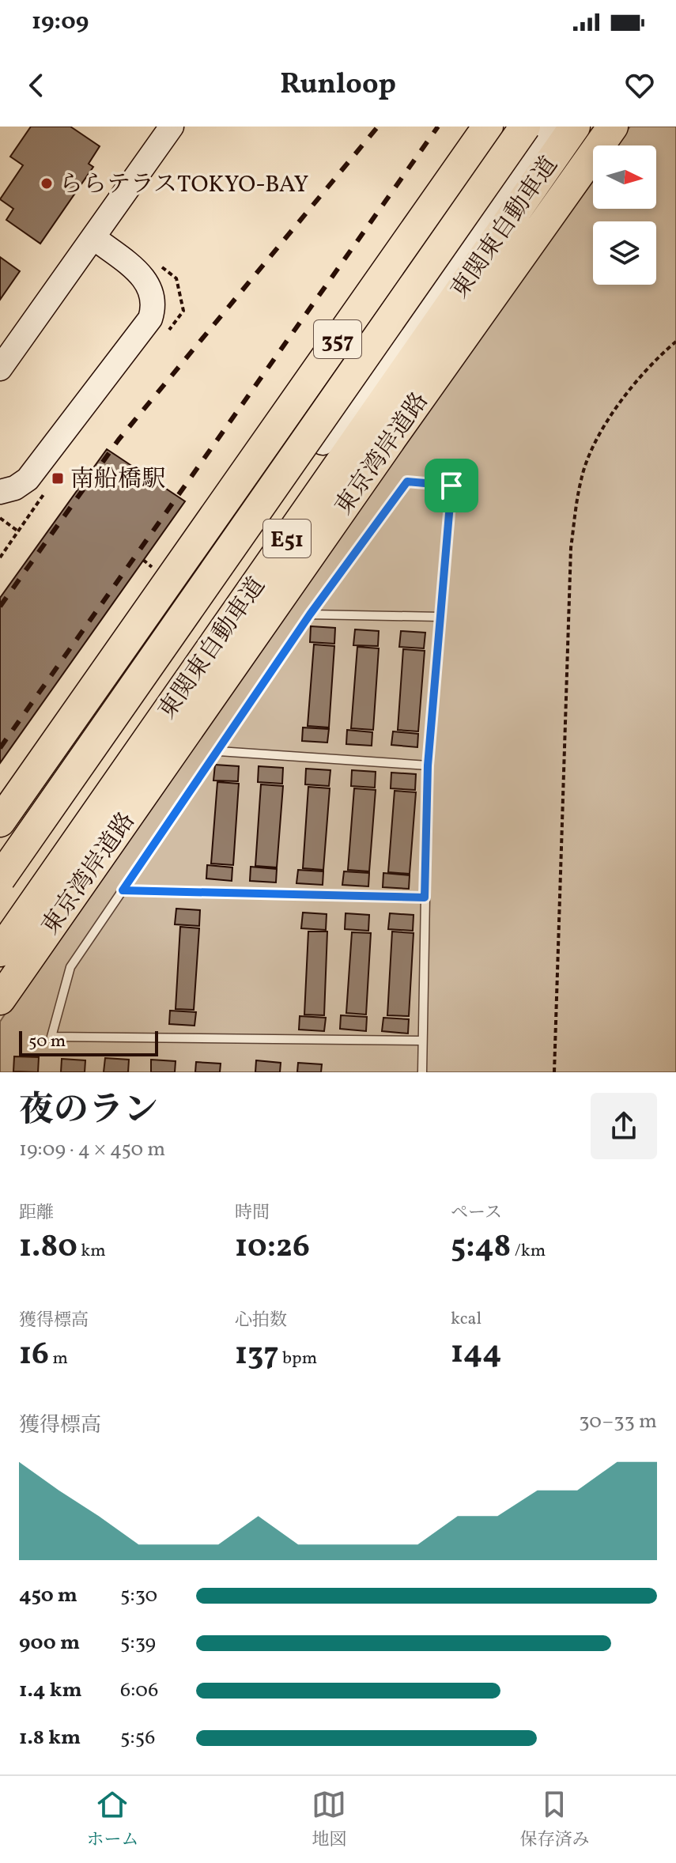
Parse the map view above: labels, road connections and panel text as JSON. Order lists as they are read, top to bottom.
{
  "streets": {
    "highway": [
      "東関東自動車道",
      "357",
      "東京湾岸道路",
      "E51"
    ]
  },
  "places": {
    "other": ["ららテラスTOKYO-BAY"],
    "transit": ["南船橋駅"]
  },
  "scale_bar": "50 m",
  "north": "right",
  "page": {
    "status": "19:09",
    "header": "Runloop",
    "scale": "50 m",
    "heading": ["夜のラン", "19:09 · 4 × 450 m"],
    "stats": [
      ["距離", "1.80 km"],
      ["時間", "10:26"],
      ["ペース", "5:48 /km"],
      ["獲得標高", "16 m"],
      ["心拍数", "137 bpm"],
      ["kcal", "144"]
    ],
    "chart": ["獲得標高", "30–33 m"],
    "list": [
      {
        "name": "450 m",
        "note": "5:30"
      },
      {
        "name": "900 m",
        "note": "5:39"
      },
      {
        "name": "1.4 km",
        "note": "6:06"
      },
      {
        "name": "1.8 km",
        "note": "5:56"
      }
    ],
    "tabs": ["ホーム", "地図", "保存済み"]
  }
}
